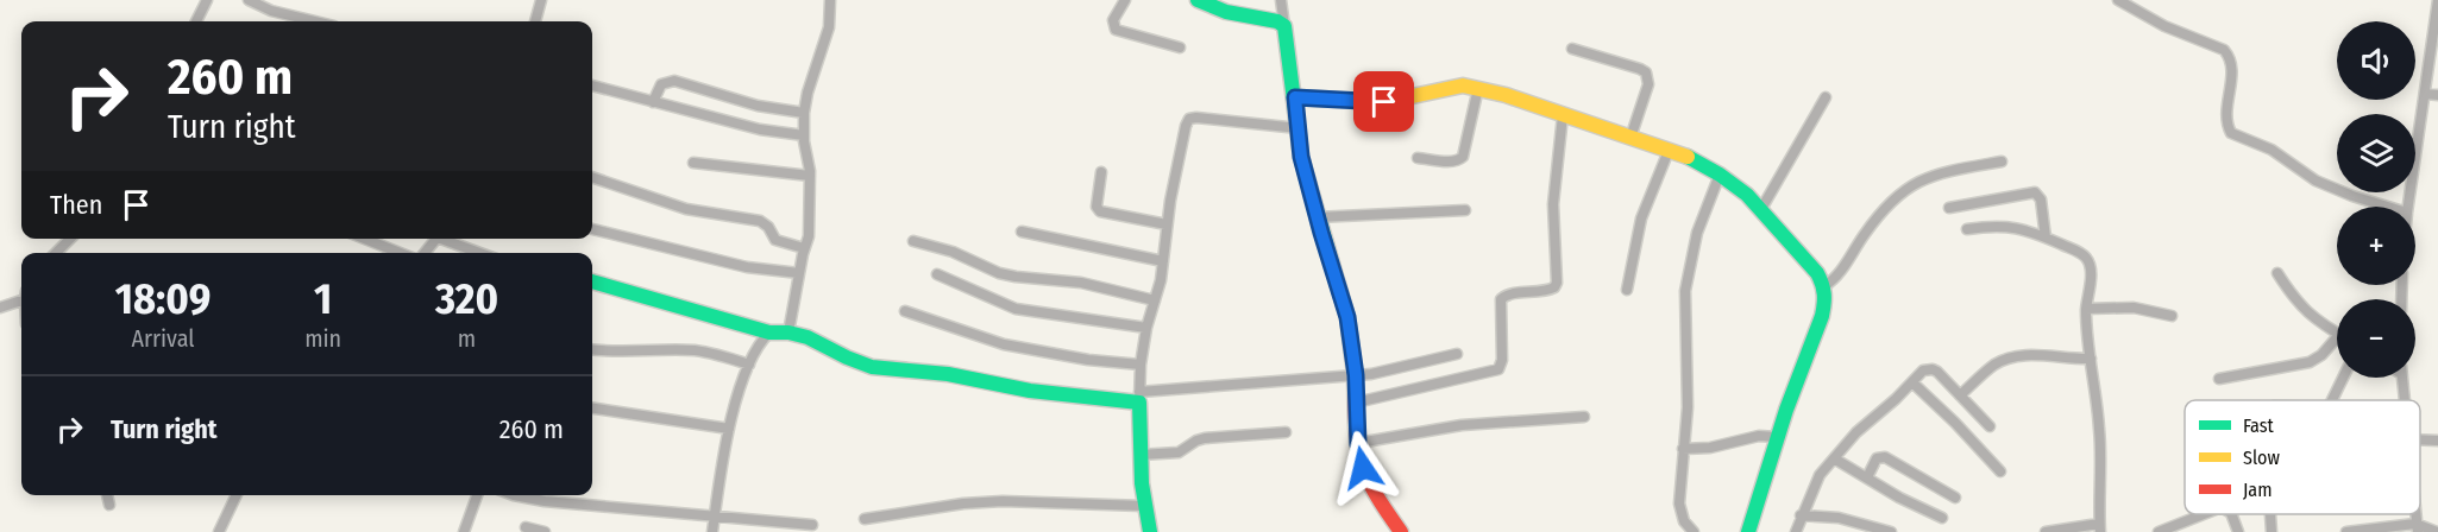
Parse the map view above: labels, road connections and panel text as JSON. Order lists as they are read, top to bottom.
{
  "legend": ["Fast", "Slow", "Jam"],
  "page": {
    "map_buttons": ["+", "−"],
    "turn": ["260 m", "Turn right"],
    "then": "Then",
    "eta": [
      "18:09",
      "Arrival",
      "1",
      "min",
      "320",
      "m"
    ],
    "list": [
      {
        "name": "Turn right",
        "value": "260 m"
      }
    ]
  }
}
